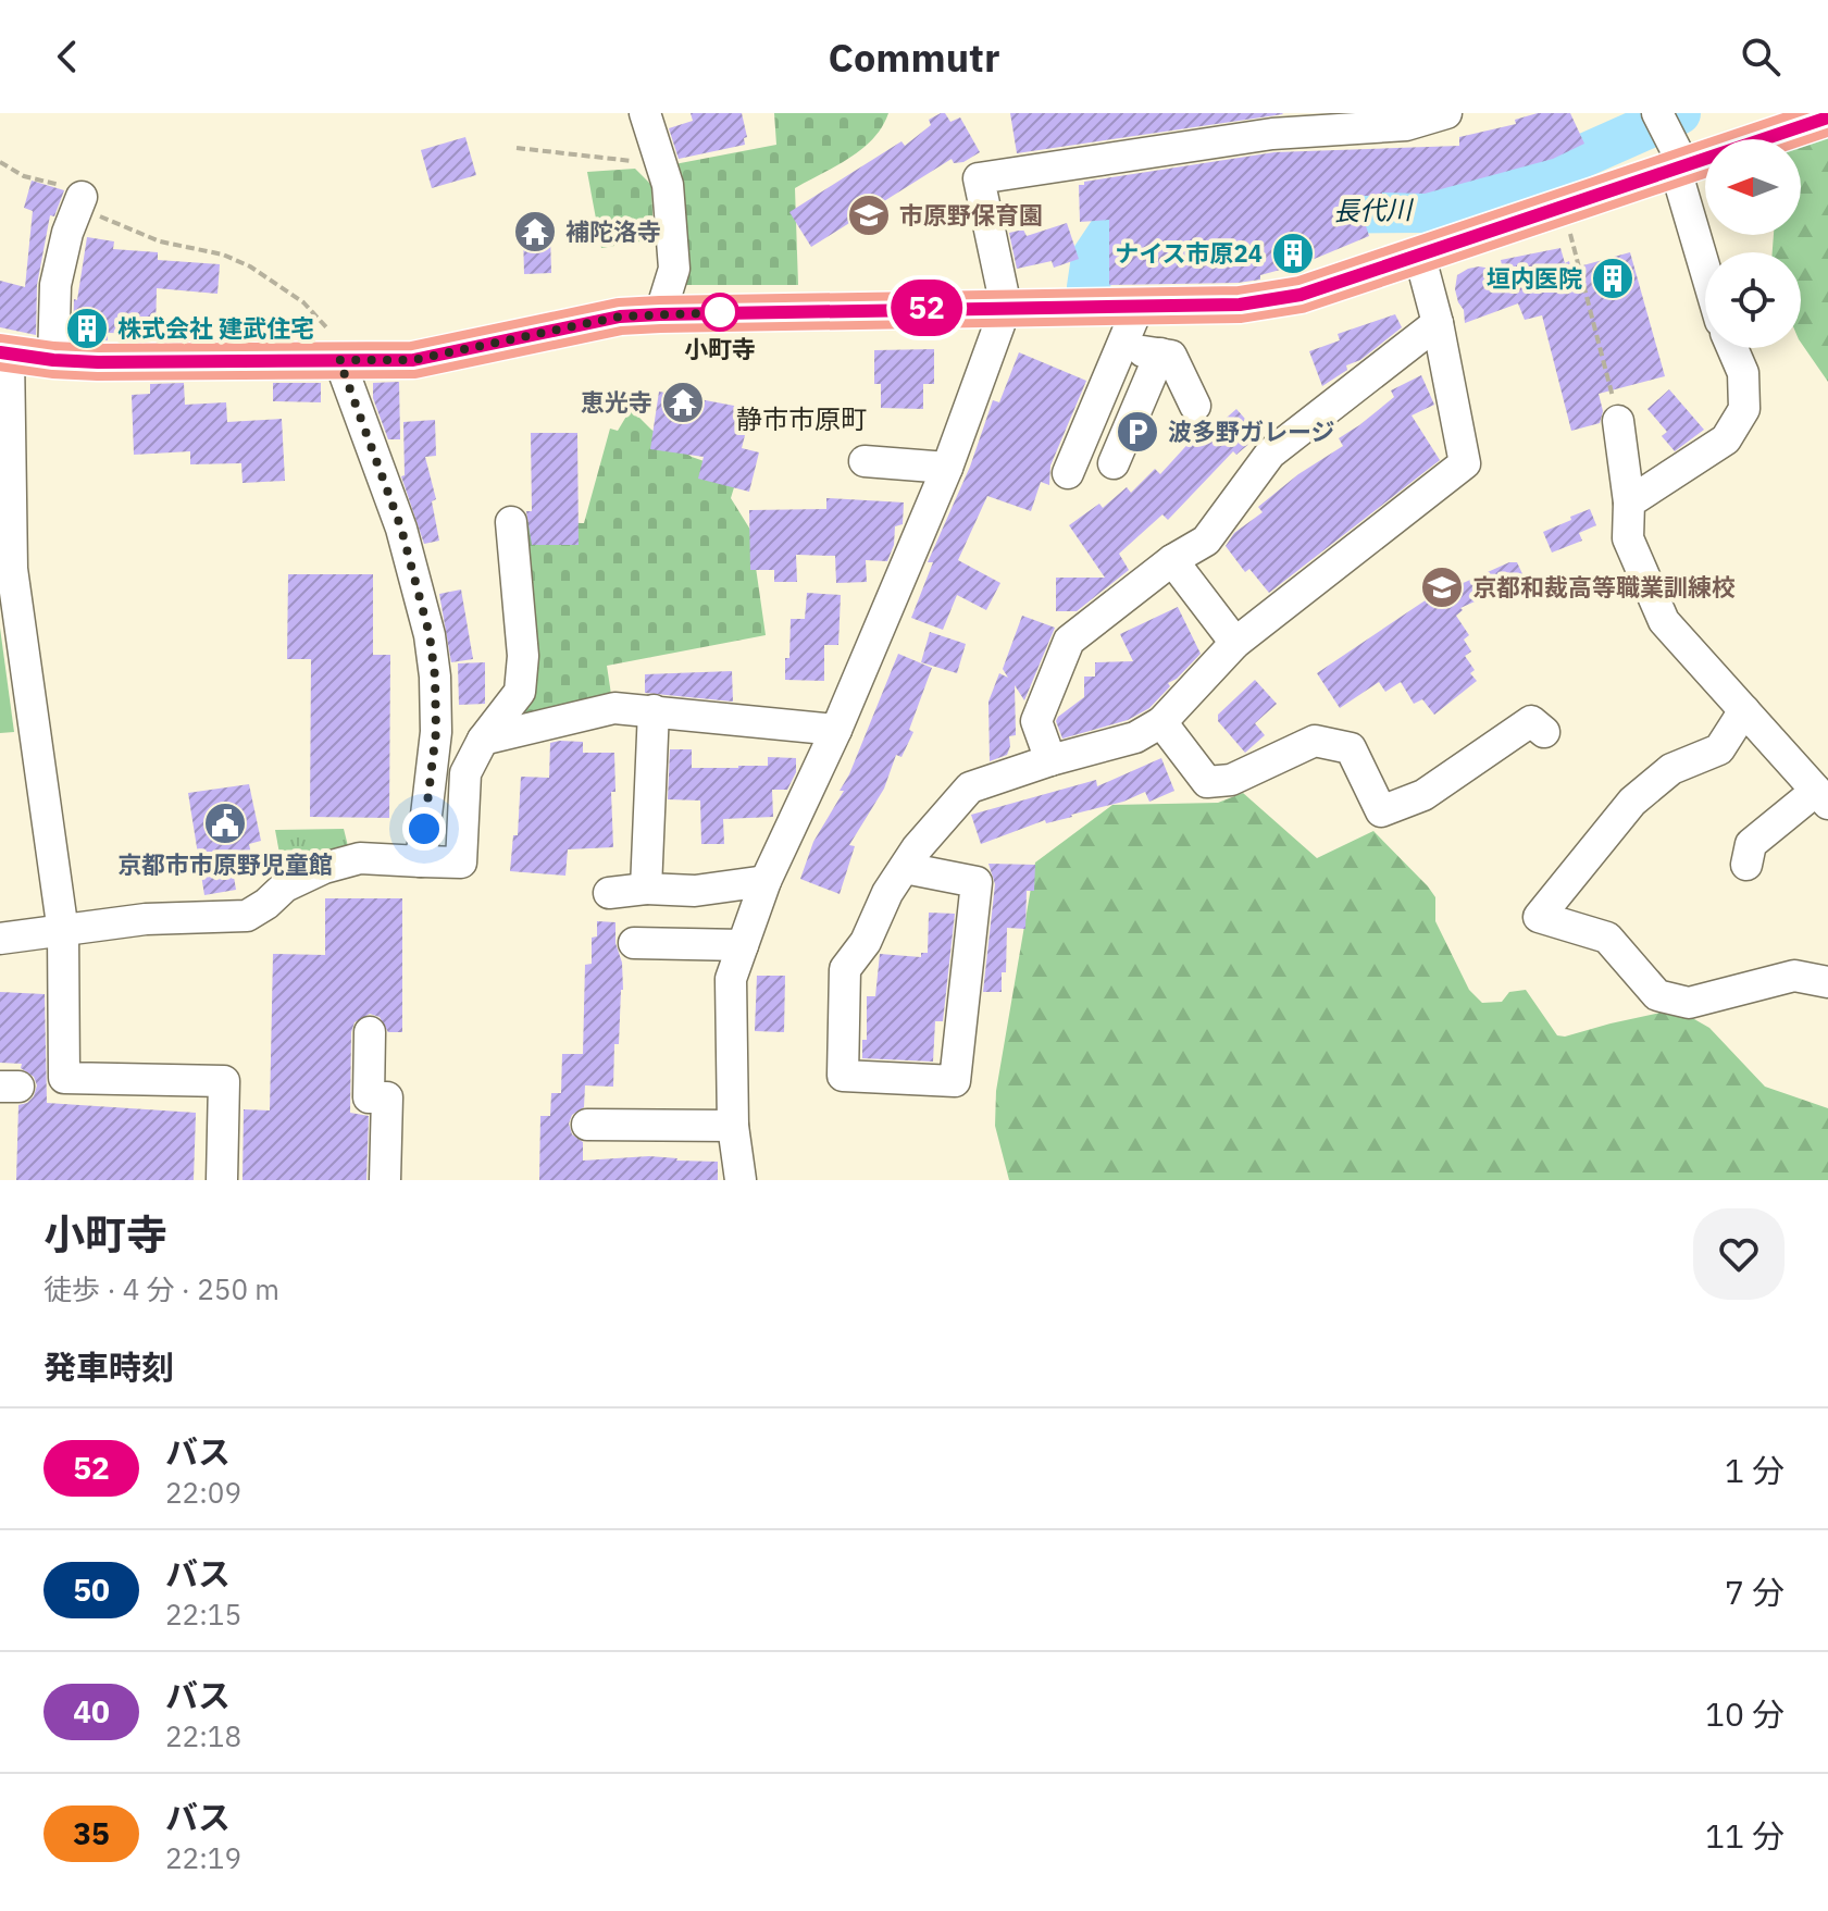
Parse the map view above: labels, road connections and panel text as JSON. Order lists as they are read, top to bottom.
{
  "districts": ["静市市原町"],
  "water": ["長代川"],
  "places": {
    "school or university": ["市原野保育園", "京都和裁高等職業訓練校"],
    "temple": ["補陀洛寺", "恵光寺"],
    "building": ["ナイス市原24", "垣内医院", "株式会社 建武住宅"],
    "other": ["小町寺"],
    "parking": ["波多野ガレージ"],
    "public building": ["京都市市原野児童館"]
  },
  "lines": ["bus line 52"],
  "north": "left",
  "page": {
    "header": "Commutr",
    "on_map": "52",
    "heading": [
      ["小町寺", "徒歩 · 4 分 · 250 m"],
      "発車時刻"
    ],
    "list": [
      {
        "mark": "52",
        "name": "バス",
        "note": "22:09",
        "value": "1 分"
      },
      {
        "mark": "50",
        "name": "バス",
        "note": "22:15",
        "value": "7 分"
      },
      {
        "mark": "40",
        "name": "バス",
        "note": "22:18",
        "value": "10 分"
      },
      {
        "mark": "35",
        "name": "バス",
        "note": "22:19",
        "value": "11 分"
      }
    ]
  }
}
